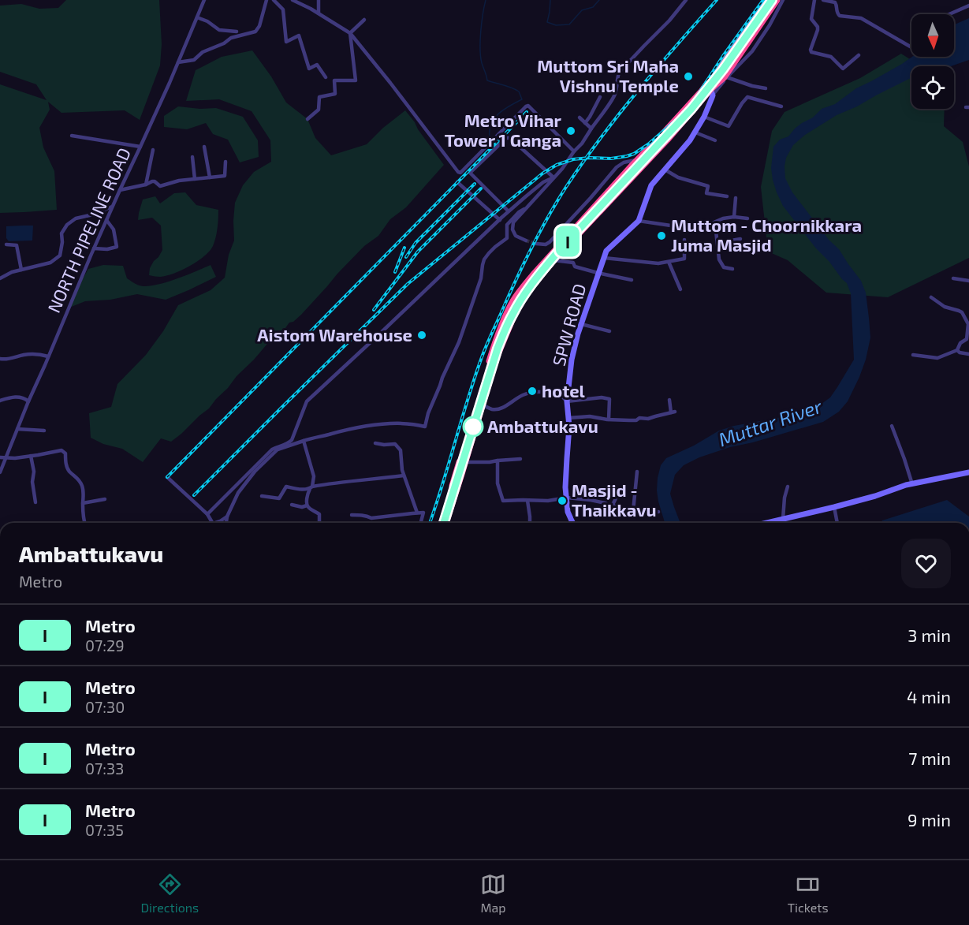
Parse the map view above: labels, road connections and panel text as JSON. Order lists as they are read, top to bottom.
{
  "streets": {
    "street": ["NORTH PIPELINE ROAD", "SPW ROAD"]
  },
  "water": ["Muttar River"],
  "places": [
    "Muttom Sri Maha Vishnu Temple",
    "Metro Vihar Tower 1 Ganga",
    "Muttom - Choornikkara Juma Masjid",
    "Aistom Warehouse",
    "hotel",
    "Ambattukavu",
    "Masjid - Thaikkavu"
  ],
  "lines": ["metro line I"],
  "north": "bottom",
  "page": {
    "on_map": "I",
    "heading": ["Ambattukavu", "Metro"],
    "list": [
      {
        "mark": "I",
        "name": "Metro",
        "note": "07:29",
        "value": "3 min"
      },
      {
        "mark": "I",
        "name": "Metro",
        "note": "07:30",
        "value": "4 min"
      },
      {
        "mark": "I",
        "name": "Metro",
        "note": "07:33",
        "value": "7 min"
      },
      {
        "mark": "I",
        "name": "Metro",
        "note": "07:35",
        "value": "9 min"
      }
    ],
    "tabs": ["Directions", "Map", "Tickets"]
  }
}
